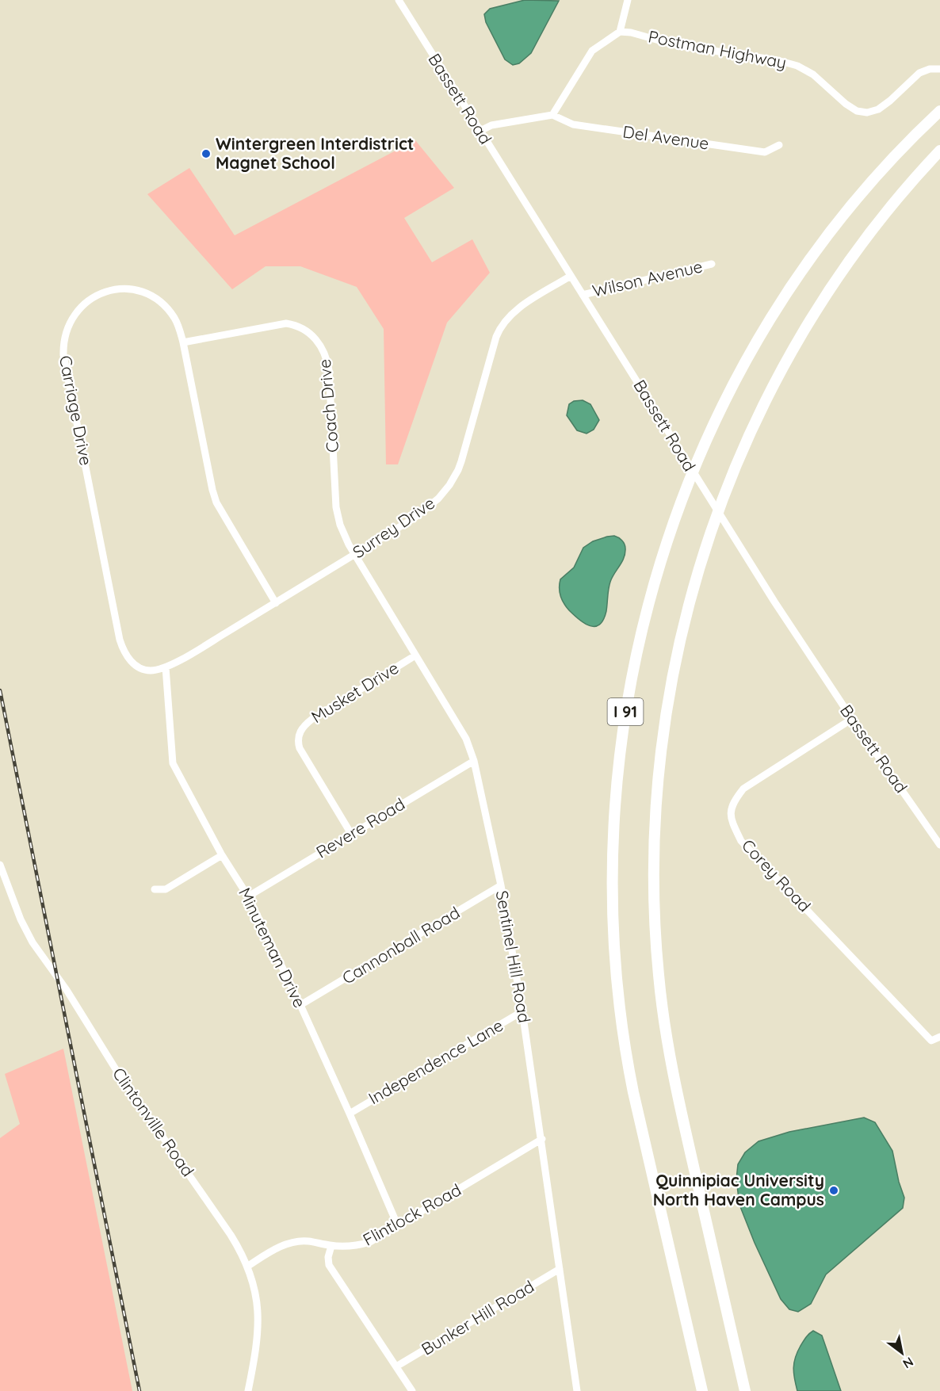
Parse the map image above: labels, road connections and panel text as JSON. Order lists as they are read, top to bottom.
{
  "streets": {
    "highway": ["I 91"],
    "street": [
      "Postman Highway",
      "Bassett Road",
      "Del Avenue",
      "Wilson Avenue",
      "Coach Drive",
      "Carriage Drive",
      "Surrey Drive",
      "Musket Drive",
      "Revere Road",
      "Corey Road",
      "Cannonball Road",
      "Minuteman Drive",
      "Sentinel Hill Road",
      "Independence Lane",
      "Clintonville Road",
      "Flintlock Road",
      "Bunker Hill Road"
    ]
  },
  "crossings": [
    ["Bassett Road", "Wilson Avenue"],
    ["Bassett Road", "Surrey Drive"],
    ["Bassett Road", "Corey Road"],
    ["Coach Drive", "Carriage Drive"],
    ["Coach Drive", "Surrey Drive"],
    ["Coach Drive", "Sentinel Hill Road"],
    ["Carriage Drive", "Surrey Drive"],
    ["Carriage Drive", "Minuteman Drive"],
    ["Surrey Drive", "Minuteman Drive"],
    ["Surrey Drive", "Sentinel Hill Road"],
    ["Musket Drive", "Revere Road"],
    ["Musket Drive", "Sentinel Hill Road"],
    ["Revere Road", "Minuteman Drive"],
    ["Revere Road", "Sentinel Hill Road"],
    ["Cannonball Road", "Minuteman Drive"],
    ["Cannonball Road", "Sentinel Hill Road"],
    ["Minuteman Drive", "Independence Lane"],
    ["Minuteman Drive", "Flintlock Road"],
    ["Sentinel Hill Road", "Independence Lane"],
    ["Sentinel Hill Road", "Flintlock Road"],
    ["Sentinel Hill Road", "Bunker Hill Road"],
    ["Clintonville Road", "Flintlock Road"]
  ],
  "places": ["Wintergreen Interdistrict Magnet School", "Quinnipiac University North Haven Campus"],
  "north": "bottom right"
}
